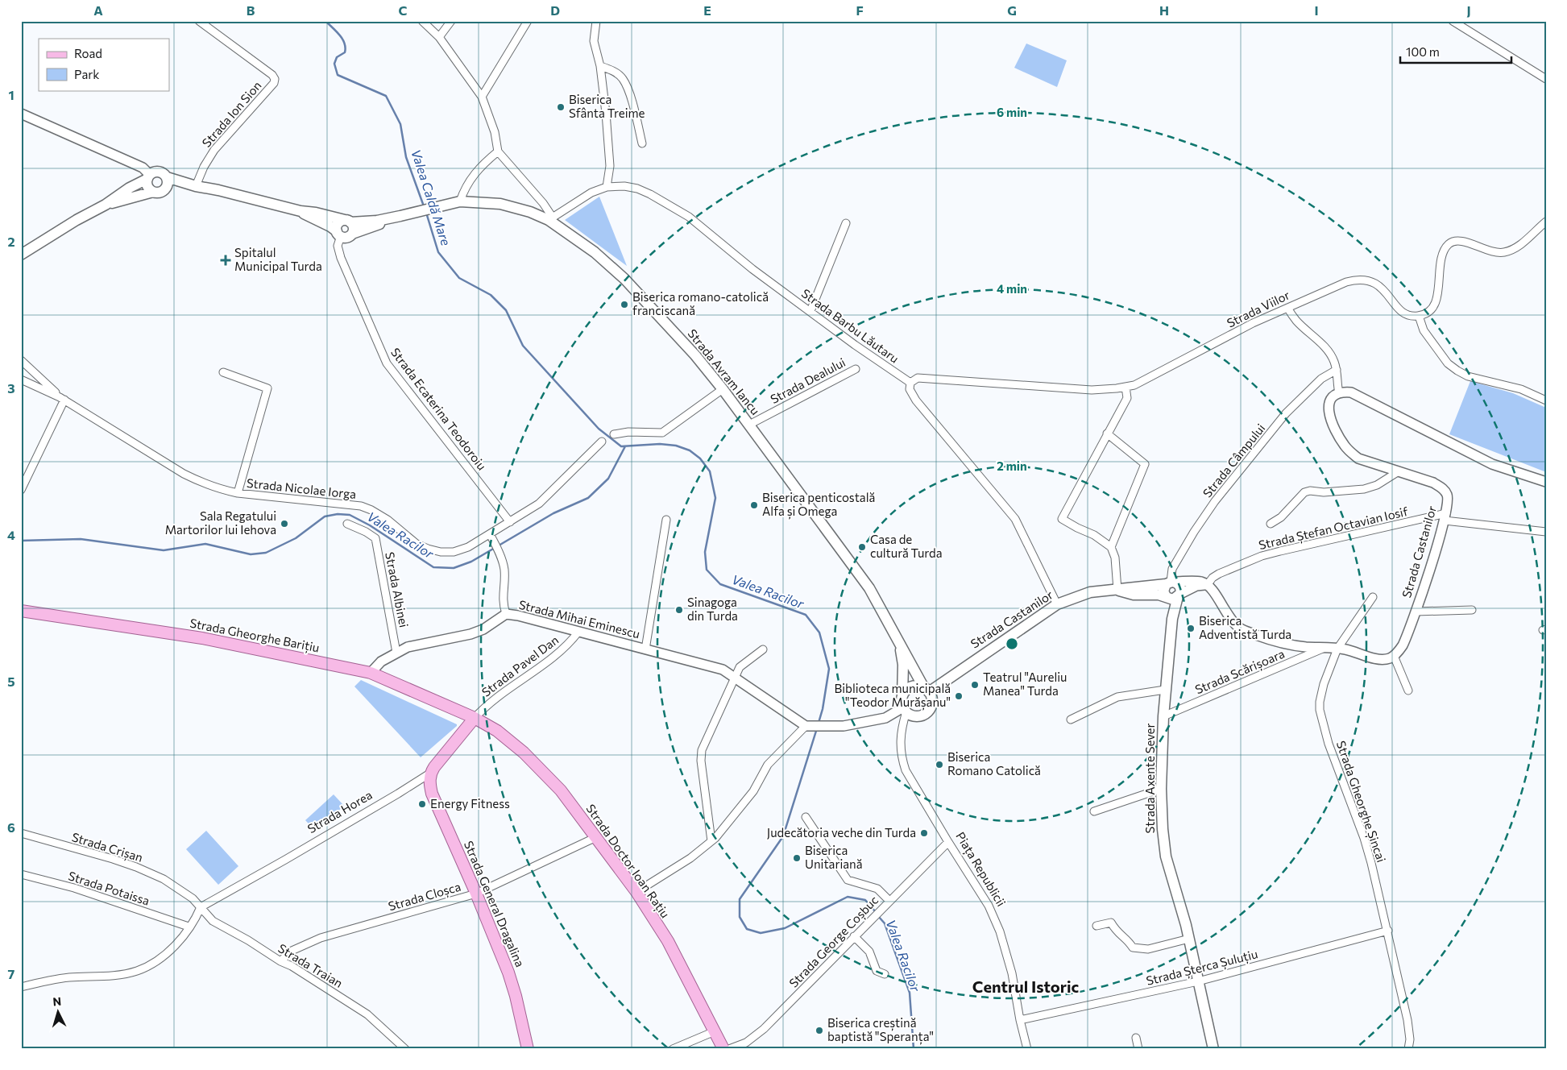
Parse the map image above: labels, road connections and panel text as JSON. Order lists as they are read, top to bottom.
{
  "streets": {
    "main road": [
      "Strada Avram Iancu",
      "Strada Castanilor",
      "Strada Gheorghe Barițiu",
      "Strada Axente Sever",
      "Strada Horea",
      "Strada Doctor Ioan Rațiu",
      "Strada General Dragalina"
    ],
    "street": [
      "Strada Ion Sion",
      "Strada Viilor",
      "Strada Barbu Lăutaru",
      "Strada Dealului",
      "Strada Ecaterina Teodoroiu",
      "Strada Câmpului",
      "Strada Nicolae Iorga",
      "Strada Ștefan Octavian Iosif",
      "Strada Albinei",
      "Strada Mihai Eminescu",
      "Strada Pavel Dan",
      "Strada Scărișoara",
      "Strada Gheorghe Șincai",
      "Strada Crișan",
      "Piața Republicii",
      "Strada Potaissa",
      "Strada Cloșca",
      "Strada George Coșbuc",
      "Strada Traian",
      "Strada Șterca Șuluțiu"
    ]
  },
  "crossings": [
    ["Strada Viilor", "Strada Barbu Lăutaru"],
    ["Strada Barbu Lăutaru", "Strada Avram Iancu"],
    ["Strada Avram Iancu", "Strada Dealului"],
    ["Strada Avram Iancu", "Strada Castanilor"],
    ["Strada Avram Iancu", "Piața Republicii"],
    ["Strada Ecaterina Teodoroiu", "Strada Nicolae Iorga"],
    ["Strada Câmpului", "Strada Castanilor"],
    ["Strada Câmpului", "Strada Axente Sever"],
    ["Strada Ștefan Octavian Iosif", "Strada Castanilor"],
    ["Strada Castanilor", "Strada Axente Sever"],
    ["Strada Castanilor", "Piața Republicii"],
    ["Strada Mihai Eminescu", "Strada Pavel Dan"],
    ["Strada Gheorghe Barițiu", "Strada Pavel Dan"],
    ["Strada Gheorghe Barițiu", "Strada Horea"],
    ["Strada Gheorghe Barițiu", "Strada Doctor Ioan Rațiu"],
    ["Strada Pavel Dan", "Strada Horea"],
    ["Strada Pavel Dan", "Strada Doctor Ioan Rațiu"],
    ["Strada Scărișoara", "Strada Axente Sever"],
    ["Strada Axente Sever", "Strada Șterca Șuluțiu"],
    ["Strada Gheorghe Șincai", "Strada Șterca Șuluțiu"],
    ["Strada Horea", "Strada Crișan"],
    ["Strada Horea", "Strada Doctor Ioan Rațiu"],
    ["Strada Horea", "Strada General Dragalina"],
    ["Strada Horea", "Strada Traian"],
    ["Strada Crișan", "Strada Traian"],
    ["Strada Doctor Ioan Rațiu", "Strada Cloșca"],
    ["Piața Republicii", "Strada George Coșbuc"],
    ["Piața Republicii", "Strada Șterca Șuluțiu"],
    ["Strada Cloșca", "Strada General Dragalina"],
    ["Strada Cloșca", "Strada Traian"]
  ],
  "districts": ["Centrul Istoric"],
  "water": ["Valea Caldă Mare", "Valea Racilor"],
  "places": {
    "other": [
      "Biserica Sfânta Treime",
      "Biserica romano-catolică franciscană",
      "Biserica penticostală Alfa și Omega",
      "Sala Regatului Martorilor lui Iehova",
      "Casa de cultură Turda",
      "Sinagoga din Turda",
      "Biserica Adventistă Turda",
      "Teatrul \"Aureliu Manea\" Turda",
      "Biblioteca municipală \"Teodor Murășanu\"",
      "Biserica Romano Catolică",
      "Energy Fitness",
      "Judecătoria veche din Turda",
      "Biserica Unitariană",
      "Biserica creștină baptistă \"Speranța\""
    ],
    "health": ["Spitalul Municipal Turda"]
  },
  "legend": ["Road", "Park"],
  "scale_bar": "100 m",
  "north": "top",
  "grid": {
    "columns": [
      "A",
      "B",
      "C",
      "D",
      "E",
      "F",
      "G",
      "H",
      "I",
      "J"
    ],
    "rows": [
      "1",
      "2",
      "3",
      "4",
      "5",
      "6",
      "7"
    ]
  },
  "rings": ["6 min", "4 min", "2 min"]
}
